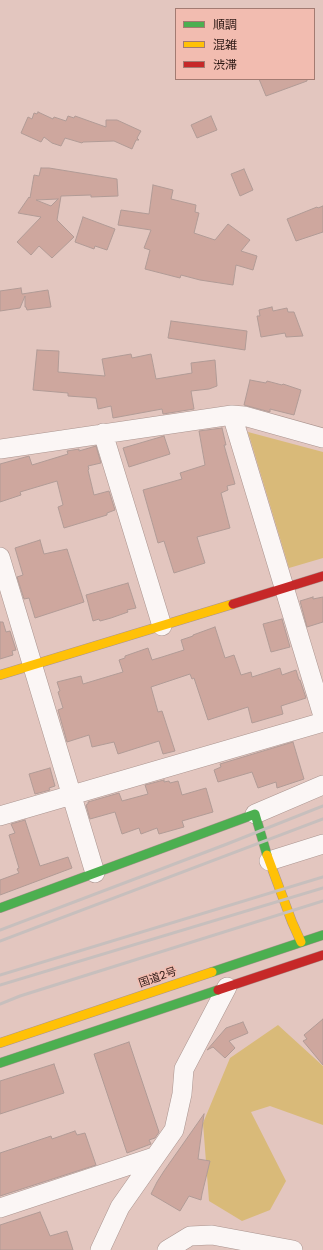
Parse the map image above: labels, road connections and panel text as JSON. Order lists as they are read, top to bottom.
{
  "streets": {
    "main road": ["国道2号"]
  },
  "legend": ["順調", "混雑", "渋滞"]
}
